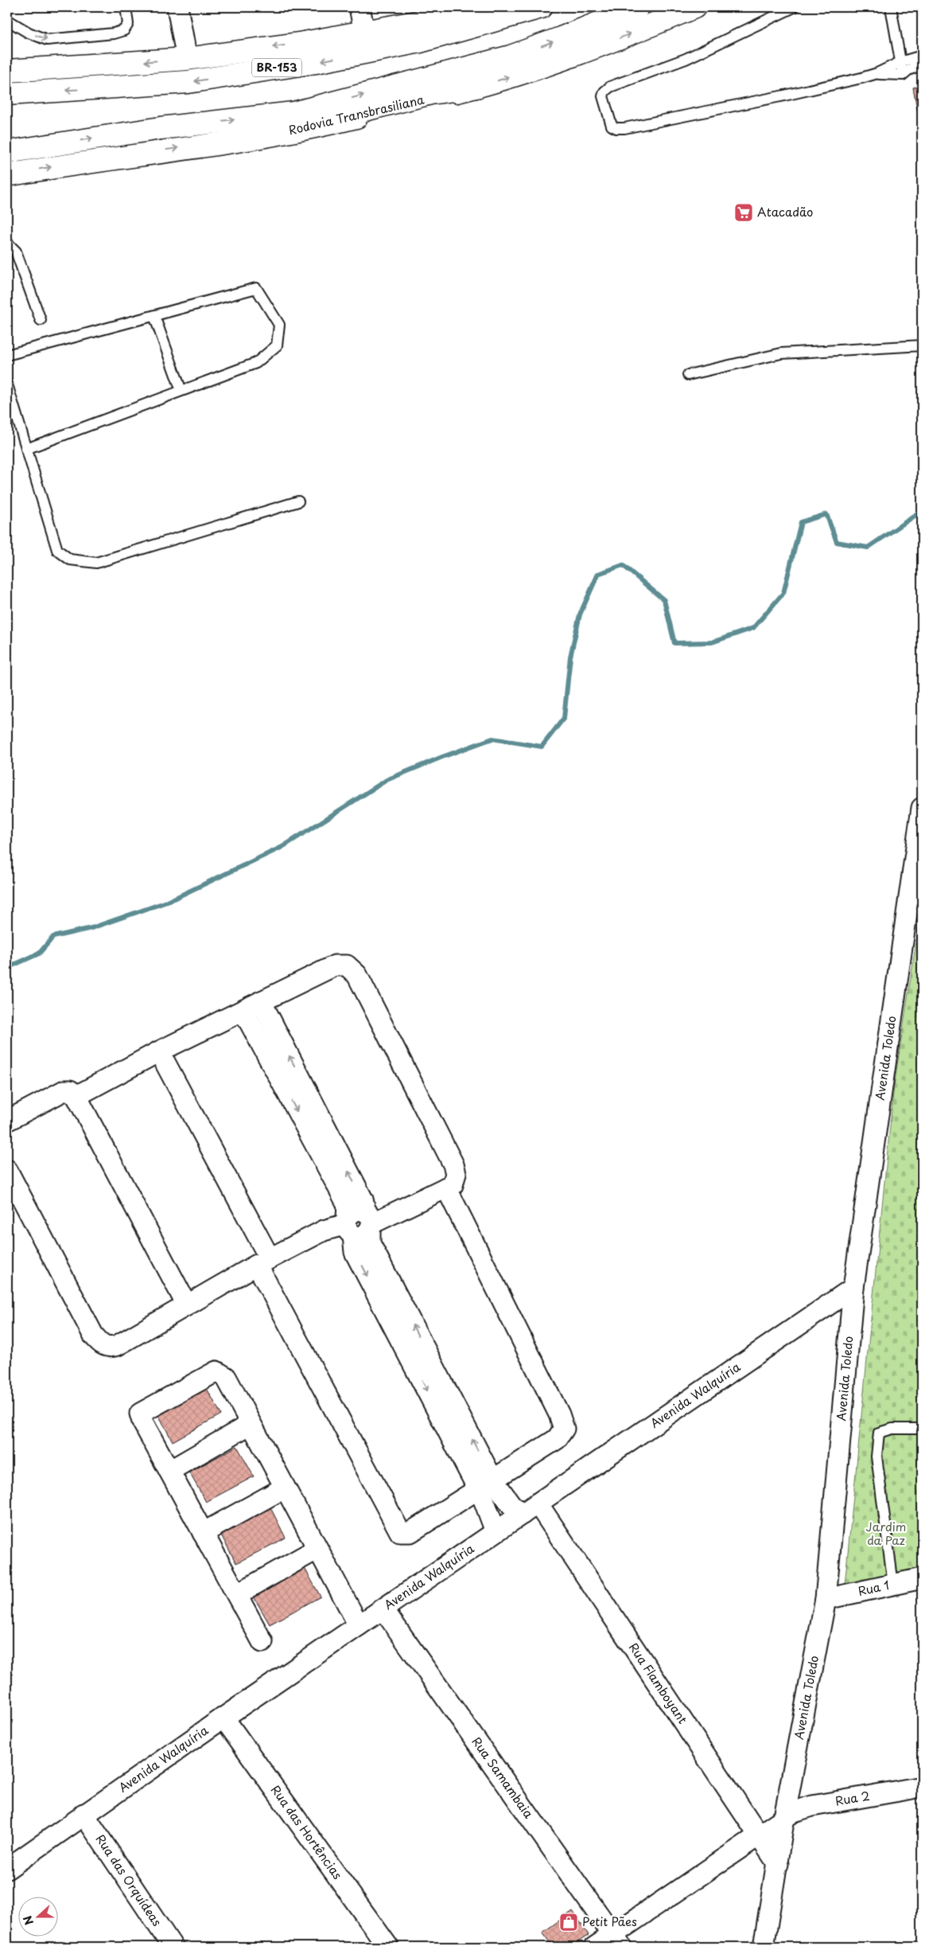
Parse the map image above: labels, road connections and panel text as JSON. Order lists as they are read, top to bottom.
{
  "streets": {
    "main road": ["BR-153", "Rodovia Transbrasiliana"],
    "street": [
      "Avenida Toledo",
      "Avenida Walquíria",
      "Rua 1",
      "Rua Flamboyant",
      "Rua Samambaia",
      "Rua 2",
      "Rua das Hortências",
      "Rua das Orquídeas"
    ]
  },
  "crossings": [
    ["Avenida Toledo", "Avenida Walquíria"],
    ["Avenida Toledo", "Rua 1"],
    ["Avenida Toledo", "Rua Flamboyant"],
    ["Avenida Toledo", "Rua 2"],
    ["Avenida Walquíria", "Rua Flamboyant"],
    ["Avenida Walquíria", "Rua Samambaia"],
    ["Avenida Walquíria", "Rua das Hortências"],
    ["Avenida Walquíria", "Rua das Orquídeas"],
    ["Rua Flamboyant", "Rua 2"],
    ["Rua Samambaia", "Rua 2"]
  ],
  "parks": ["Jardim da Paz"],
  "places": {
    "supermarket": ["Atacadão"],
    "shop": ["Petit Pães"]
  },
  "north": "left"
}
